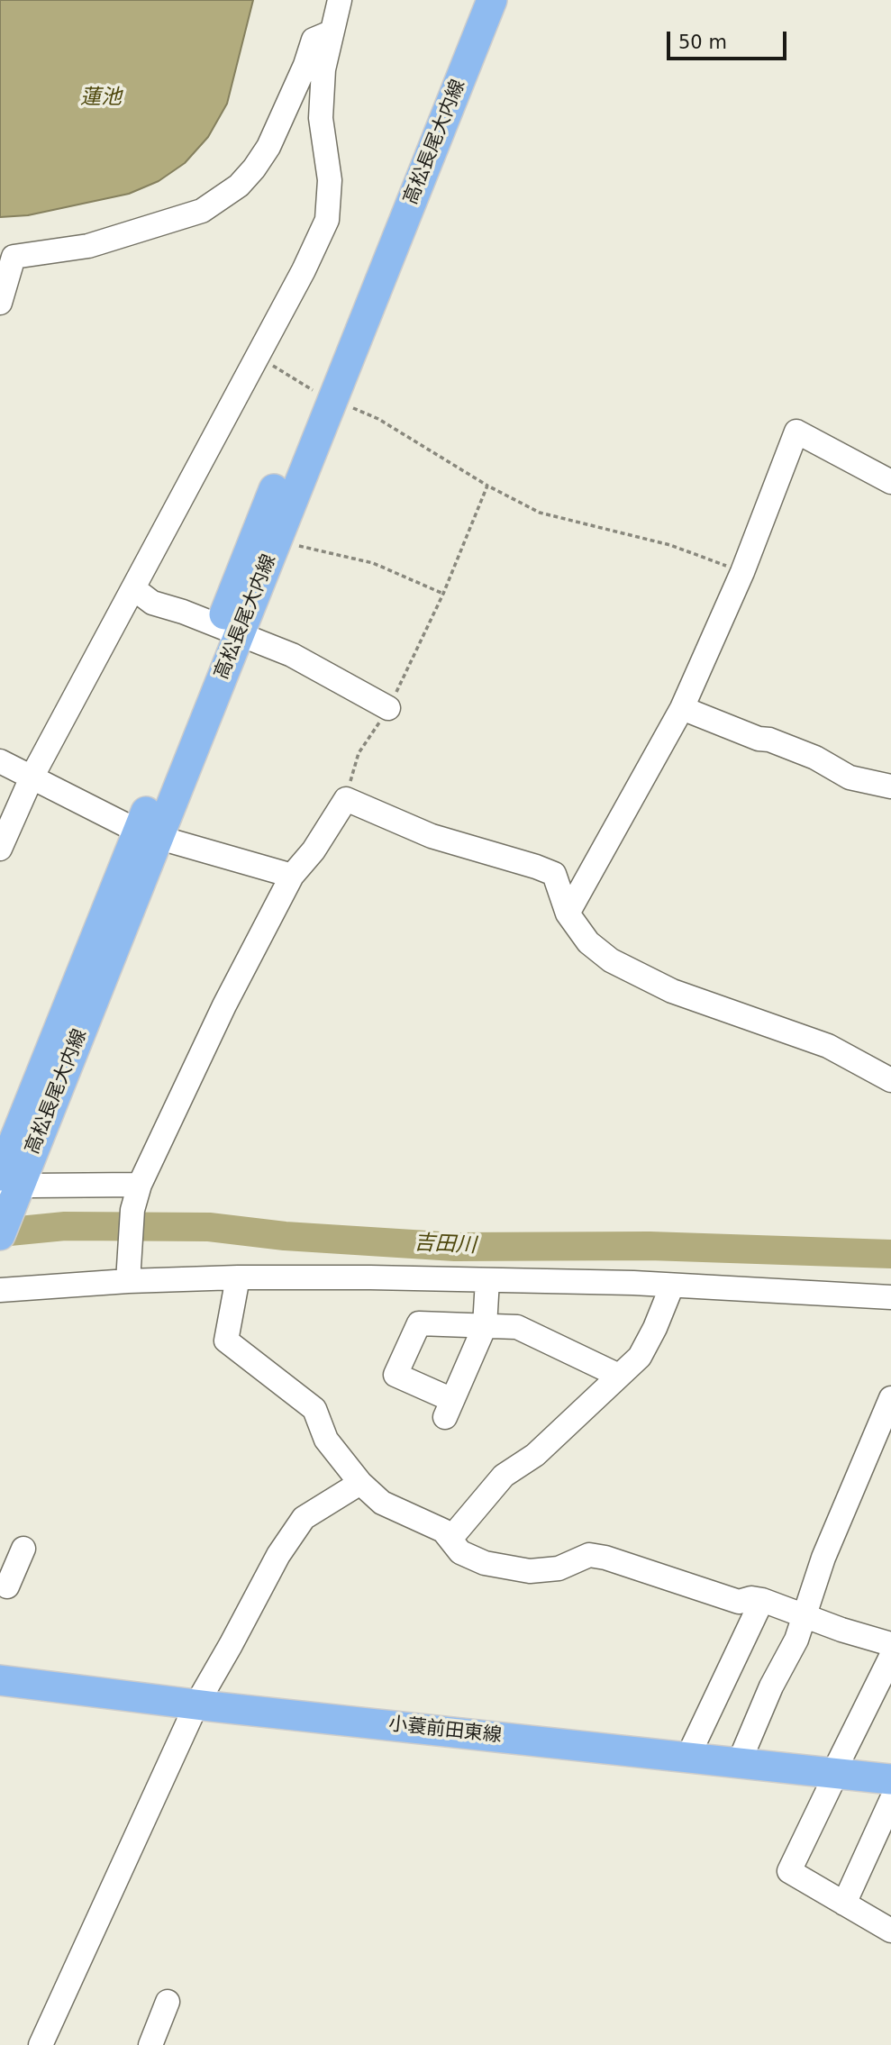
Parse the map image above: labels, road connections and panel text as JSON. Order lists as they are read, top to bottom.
{
  "streets": {
    "main road": ["高松長尾大内線", "小蓑前田東線"]
  },
  "water": ["蓮池", "吉田川"],
  "scale_bar": "50 m"
}
